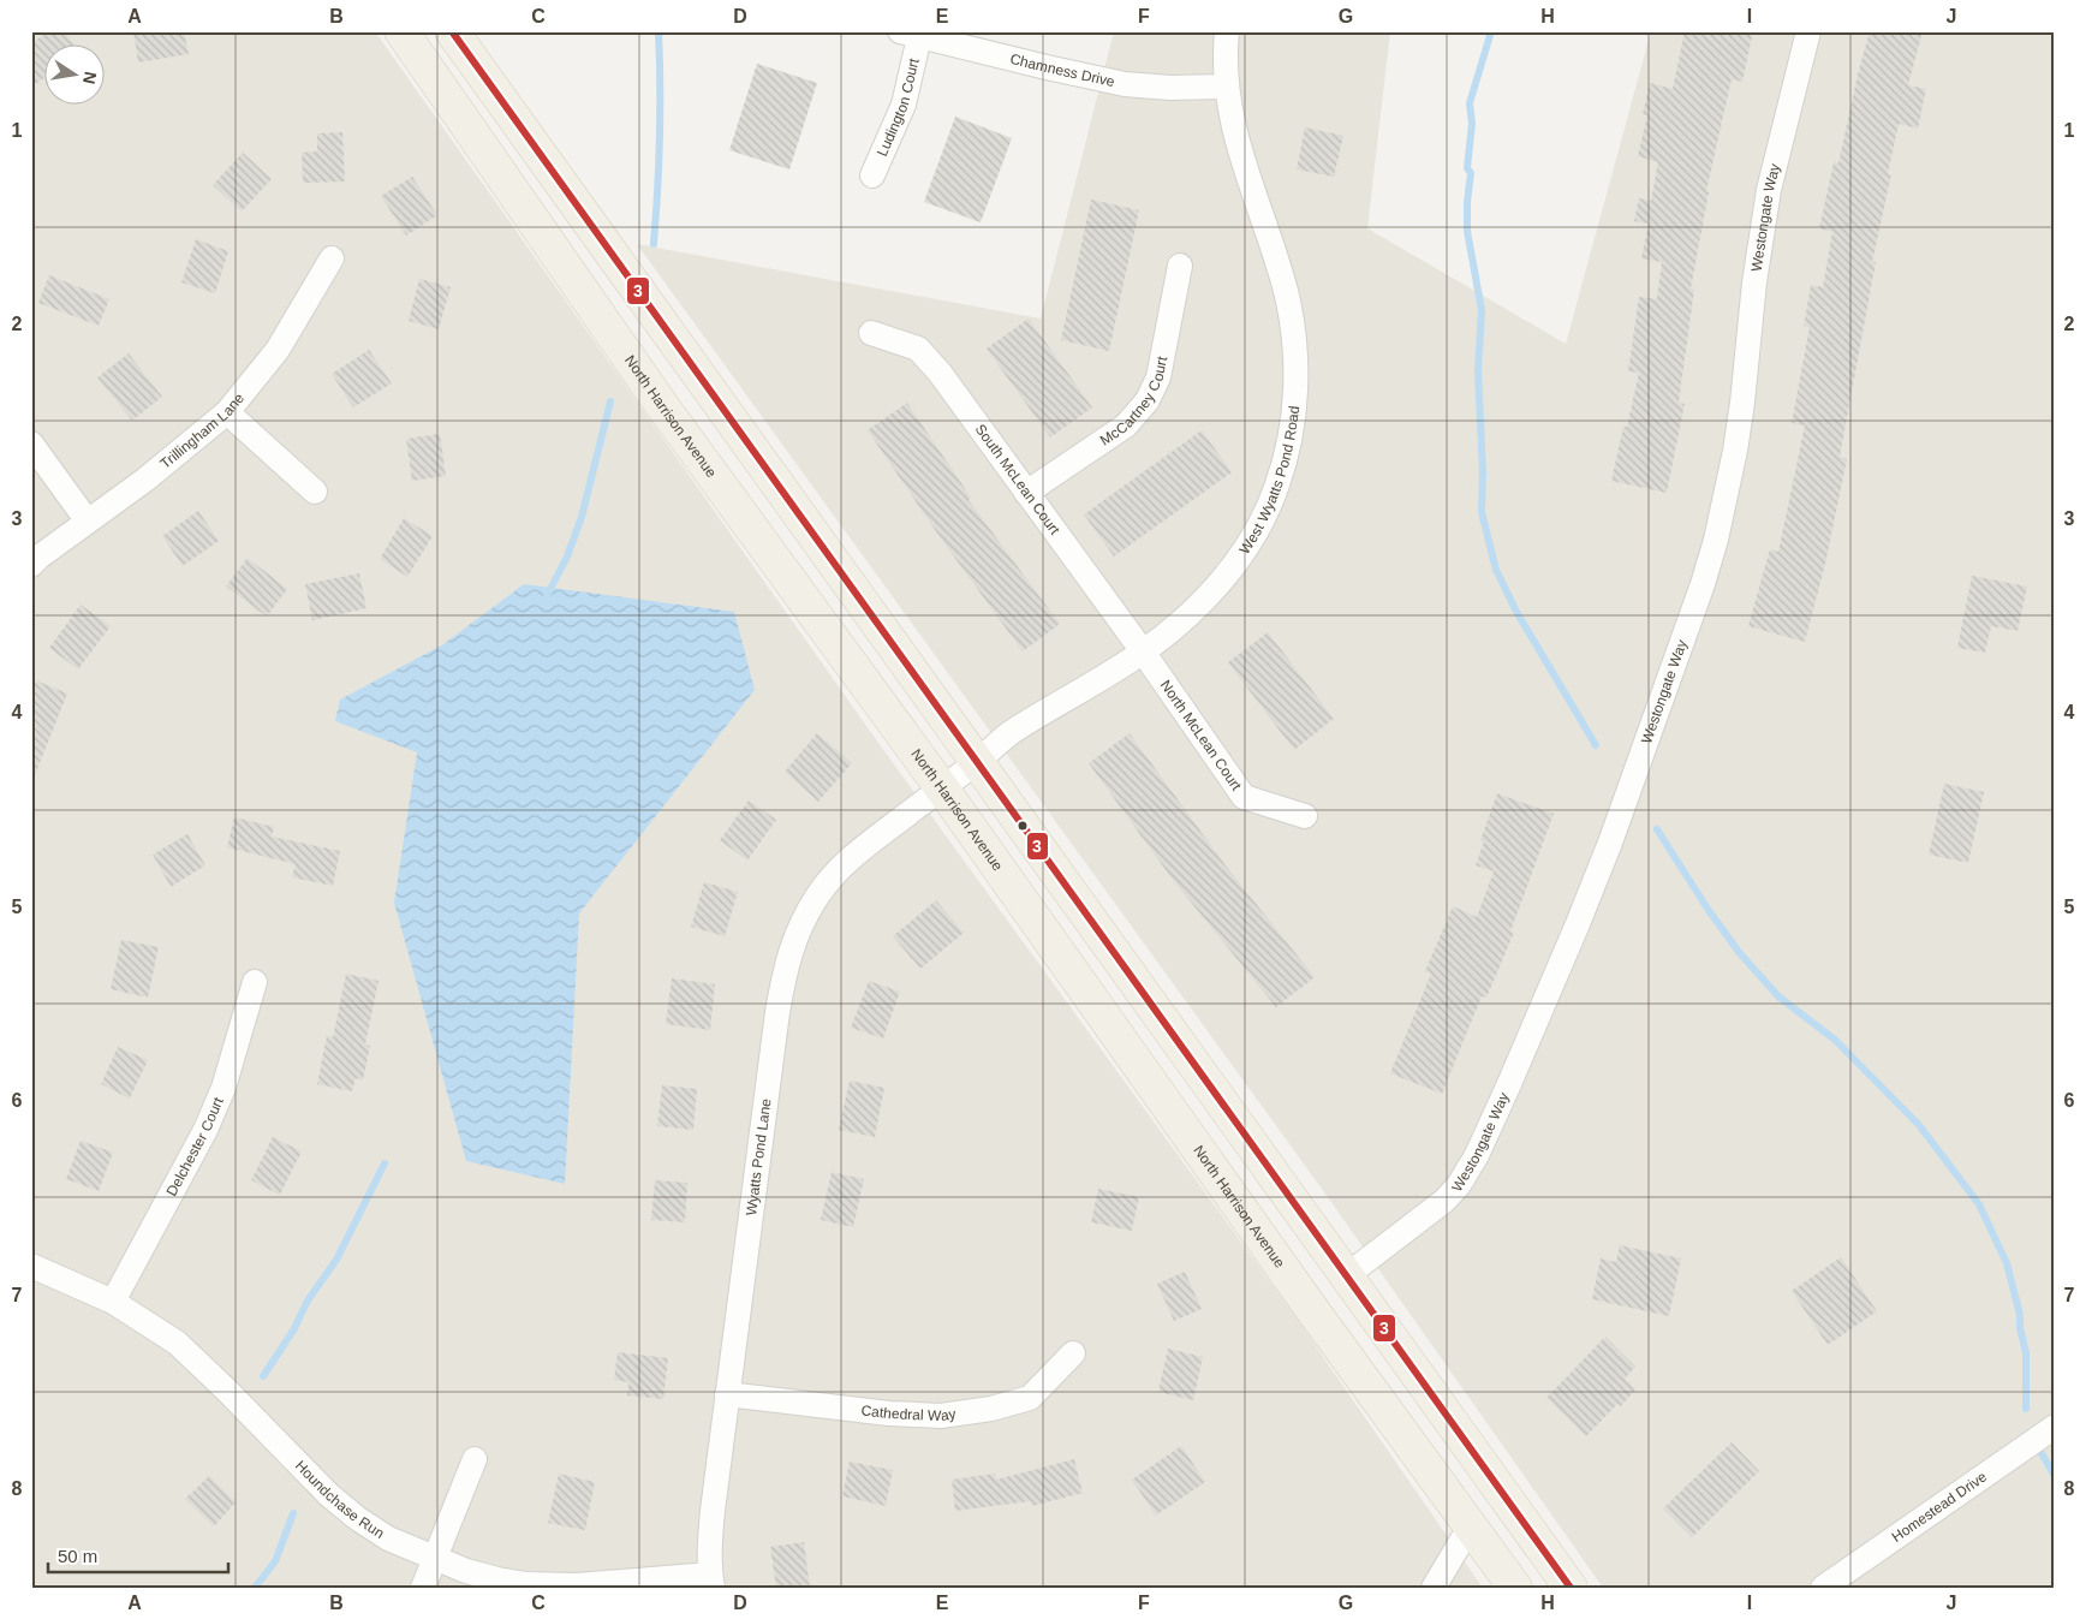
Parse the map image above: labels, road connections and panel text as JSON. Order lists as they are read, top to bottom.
{
  "streets": {
    "main road": ["North Harrison Avenue"],
    "street": [
      "Chamness Drive",
      "Ludington Court",
      "Westongate Way",
      "McCartney Court",
      "Trillingham Lane",
      "South McLean Court",
      "West Wyatts Pond Road",
      "North McLean Court",
      "Delchester Court",
      "Wyatts Pond Lane",
      "Cathedral Way",
      "Houndchase Run",
      "Homestead Drive"
    ]
  },
  "crossings": [
    ["Chamness Drive", "Ludington Court"],
    ["Chamness Drive", "West Wyatts Pond Road"],
    ["McCartney Court", "South McLean Court"],
    ["North Harrison Avenue", "West Wyatts Pond Road"],
    ["North Harrison Avenue", "Wyatts Pond Lane"],
    ["South McLean Court", "West Wyatts Pond Road"],
    ["South McLean Court", "North McLean Court"],
    ["West Wyatts Pond Road", "North McLean Court"],
    ["West Wyatts Pond Road", "Wyatts Pond Lane"],
    ["Delchester Court", "Houndchase Run"],
    ["Wyatts Pond Lane", "Cathedral Way"],
    ["Wyatts Pond Lane", "Houndchase Run"]
  ],
  "lines": ["transit line 3"],
  "scale_bar": "50 m",
  "north": "right",
  "grid": {
    "columns": [
      "A",
      "B",
      "C",
      "D",
      "E",
      "F",
      "G",
      "H",
      "I",
      "J"
    ],
    "rows": [
      "1",
      "2",
      "3",
      "4",
      "5",
      "6",
      "7",
      "8"
    ]
  }
}
